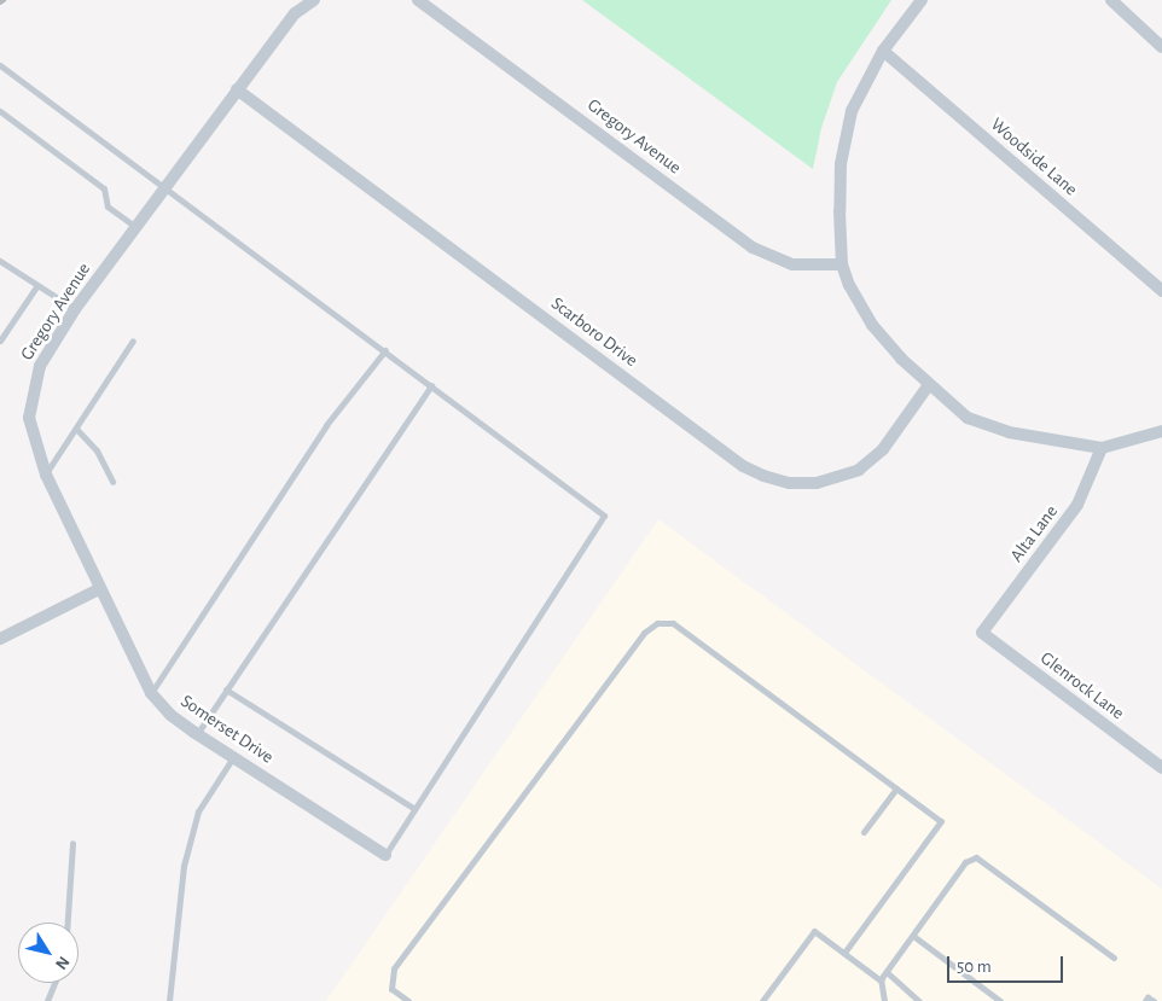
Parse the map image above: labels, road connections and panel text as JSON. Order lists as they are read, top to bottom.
{
  "streets": {
    "street": [
      "Gregory Avenue",
      "Woodside Lane",
      "Scarboro Drive",
      "Alta Lane",
      "Glenrock Lane",
      "Somerset Drive"
    ]
  },
  "crossings": [
    ["Gregory Avenue", "Scarboro Drive"],
    ["Gregory Avenue", "Somerset Drive"],
    ["Alta Lane", "Glenrock Lane"]
  ],
  "scale_bar": "50 m",
  "north": "bottom right"
}
